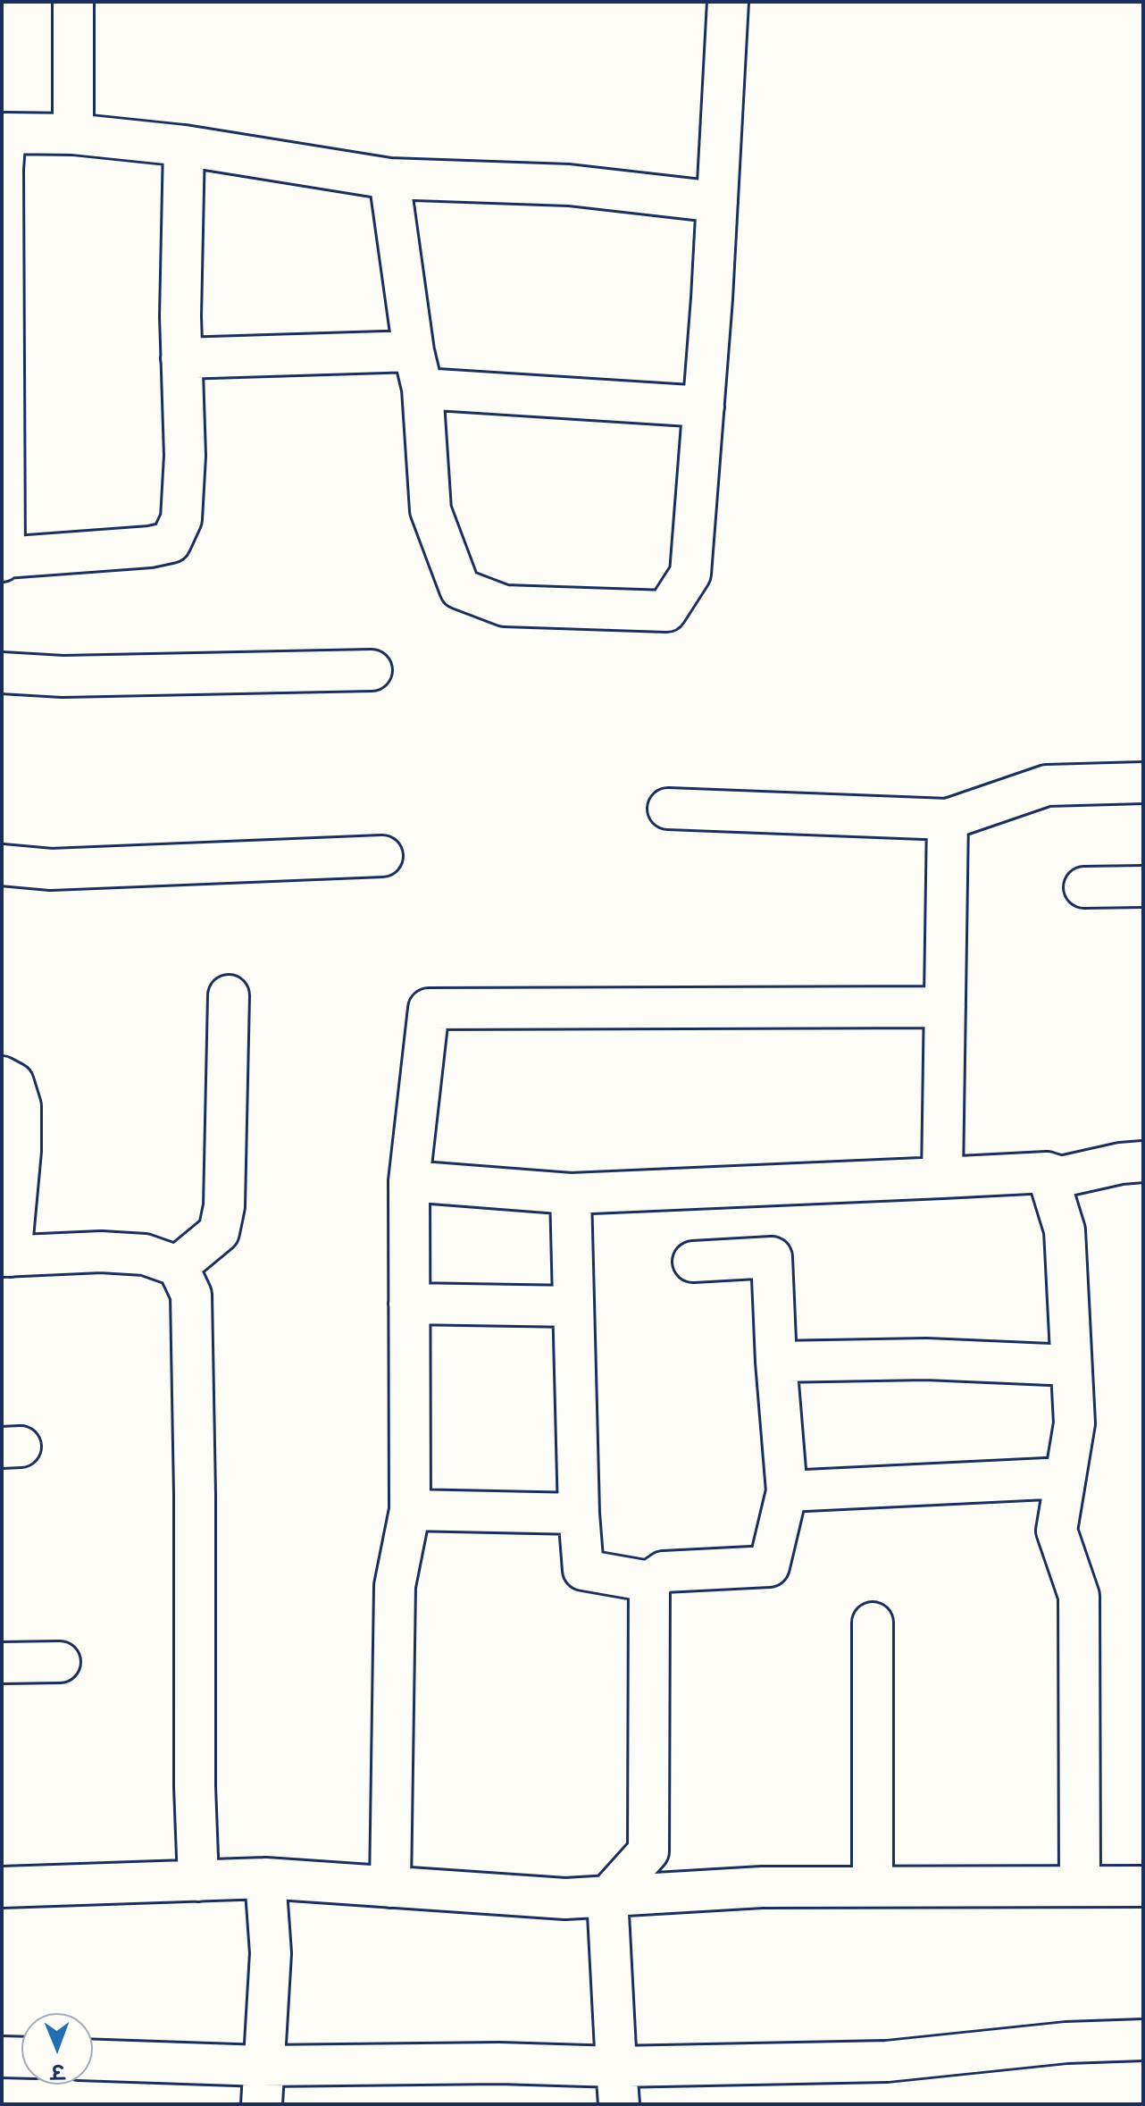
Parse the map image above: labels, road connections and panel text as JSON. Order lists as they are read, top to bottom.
{
  "north": "bottom"
}
